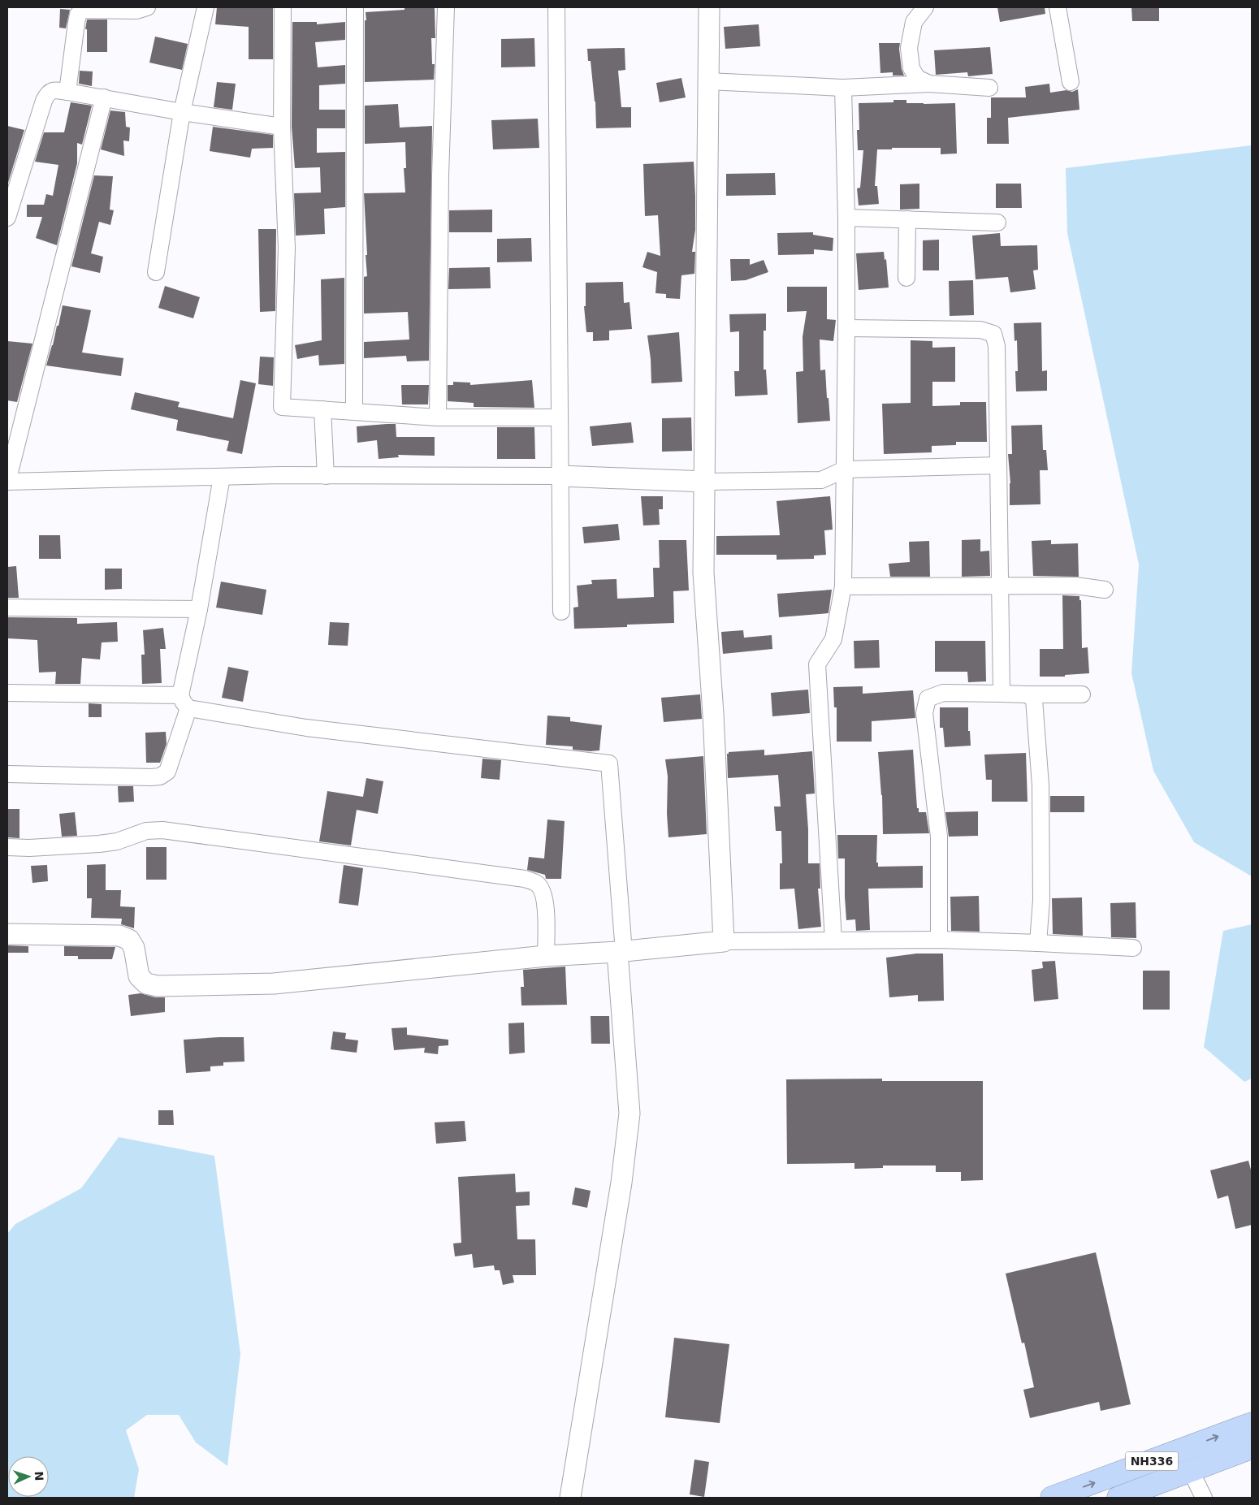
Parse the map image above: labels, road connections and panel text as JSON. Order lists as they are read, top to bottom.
{
  "streets": {
    "highway": ["NH336"]
  },
  "north": "right"
}
